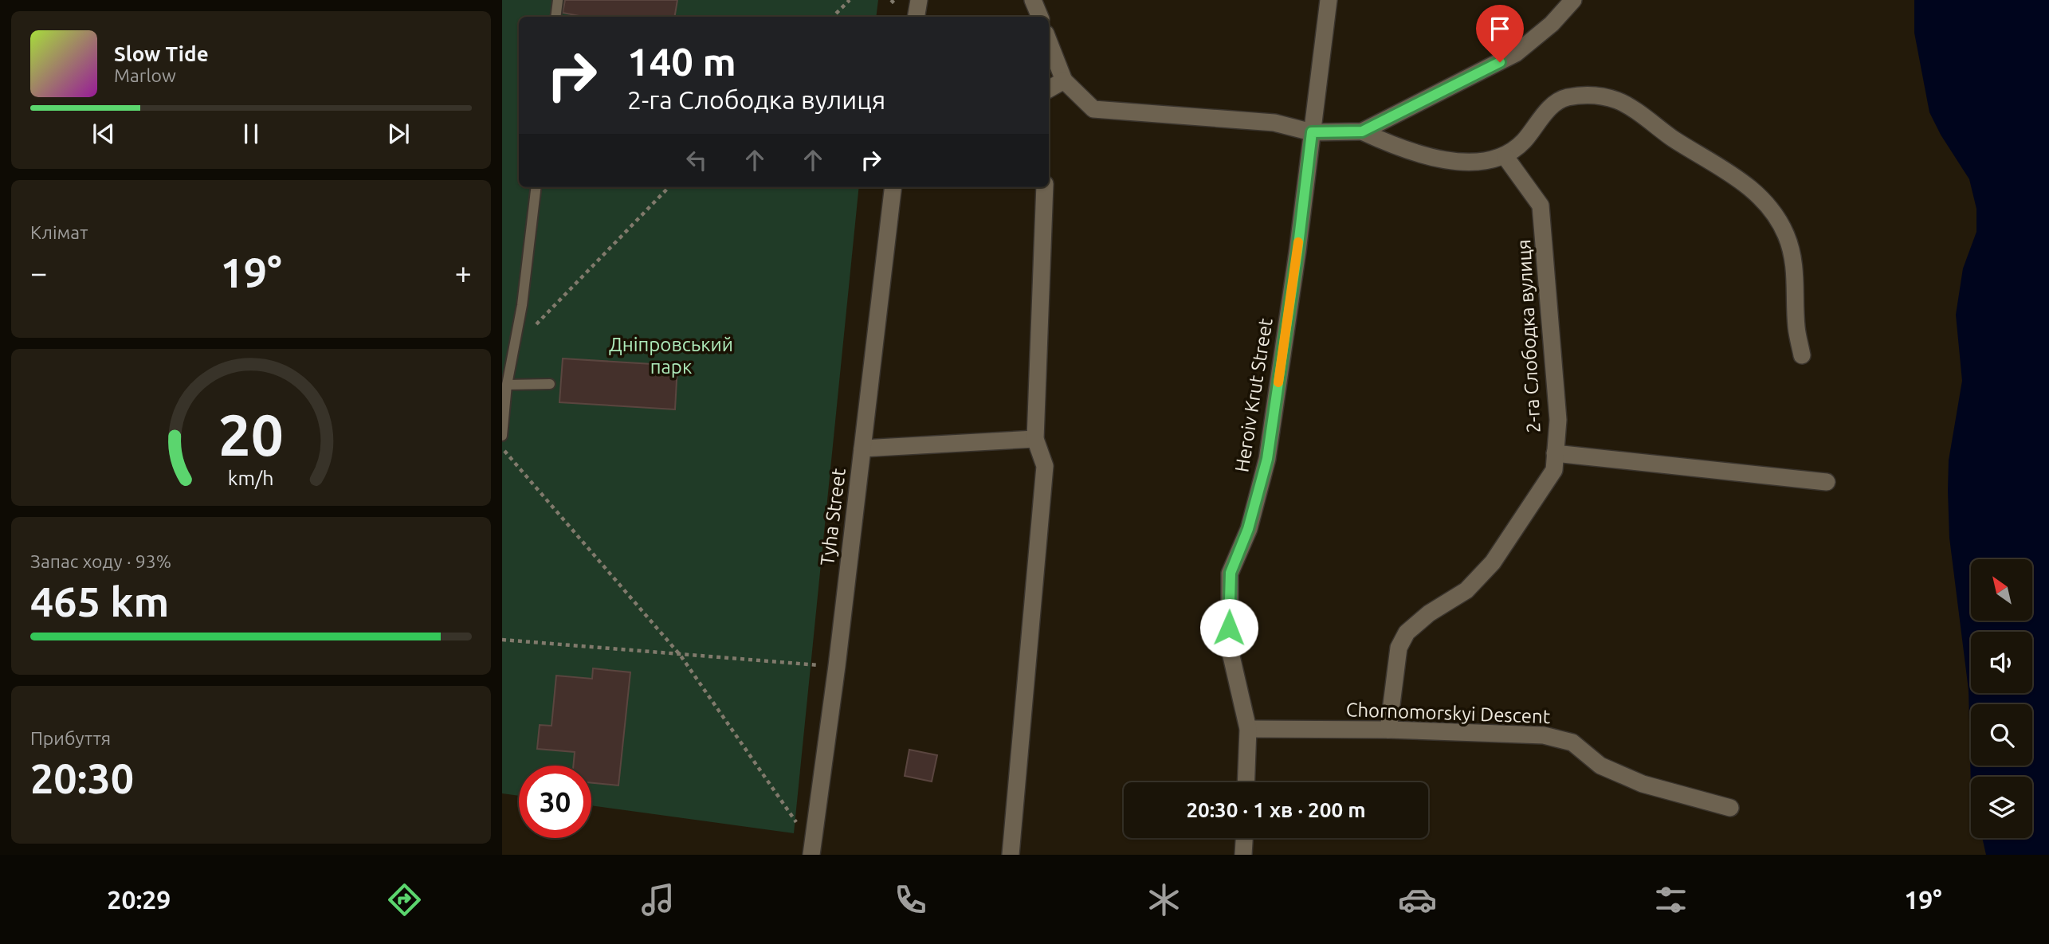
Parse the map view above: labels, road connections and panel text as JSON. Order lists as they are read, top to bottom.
{
  "streets": {
    "street": [
      "2-га Слободка вулиця",
      "Heroiv Krut Street",
      "Tyha Street",
      "Chornomorskyi Descent"
    ]
  },
  "crossings": [
    ["2-га Слободка вулиця", "Chornomorskyi Descent"],
    ["Heroiv Krut Street", "Chornomorskyi Descent"]
  ],
  "parks": ["Дніпровський парк"],
  "north": "top left",
  "page": {
    "turn": ["140 m", "2-га Слободка вулиця"],
    "song": ["Slow Tide", "Marlow"],
    "tile": [
      "Клімат",
      ["Запас ходу · 93%", "465 km"],
      ["Прибуття", "20:30"]
    ],
    "heat": ["−", "19°", "+"],
    "limit": "30",
    "trip": "20:30 · 1 хв · 200 m",
    "tabs": ["20:29", "19°"],
    "gauge": ["20", "km/h"]
  }
}
